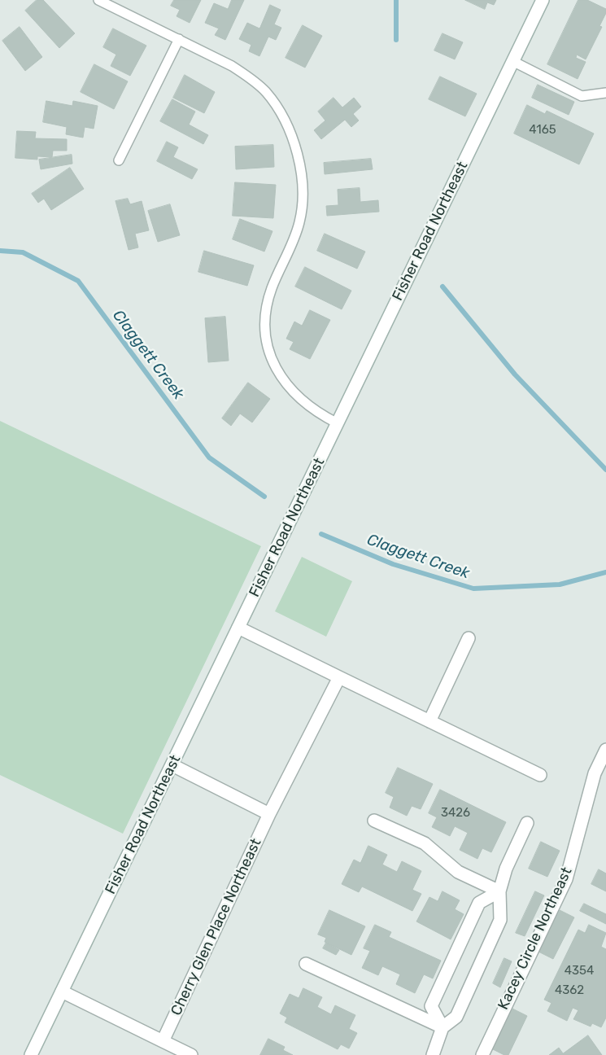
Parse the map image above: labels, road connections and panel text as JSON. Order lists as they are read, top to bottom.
{
  "streets": {
    "street": ["Fisher Road Northeast", "Cherry Glen Place Northeast", "Kacey Circle Northeast"]
  },
  "water": ["Claggett Creek"],
  "house_numbers": [
    "4165",
    "3426",
    "4354",
    "4362"
  ]
}
